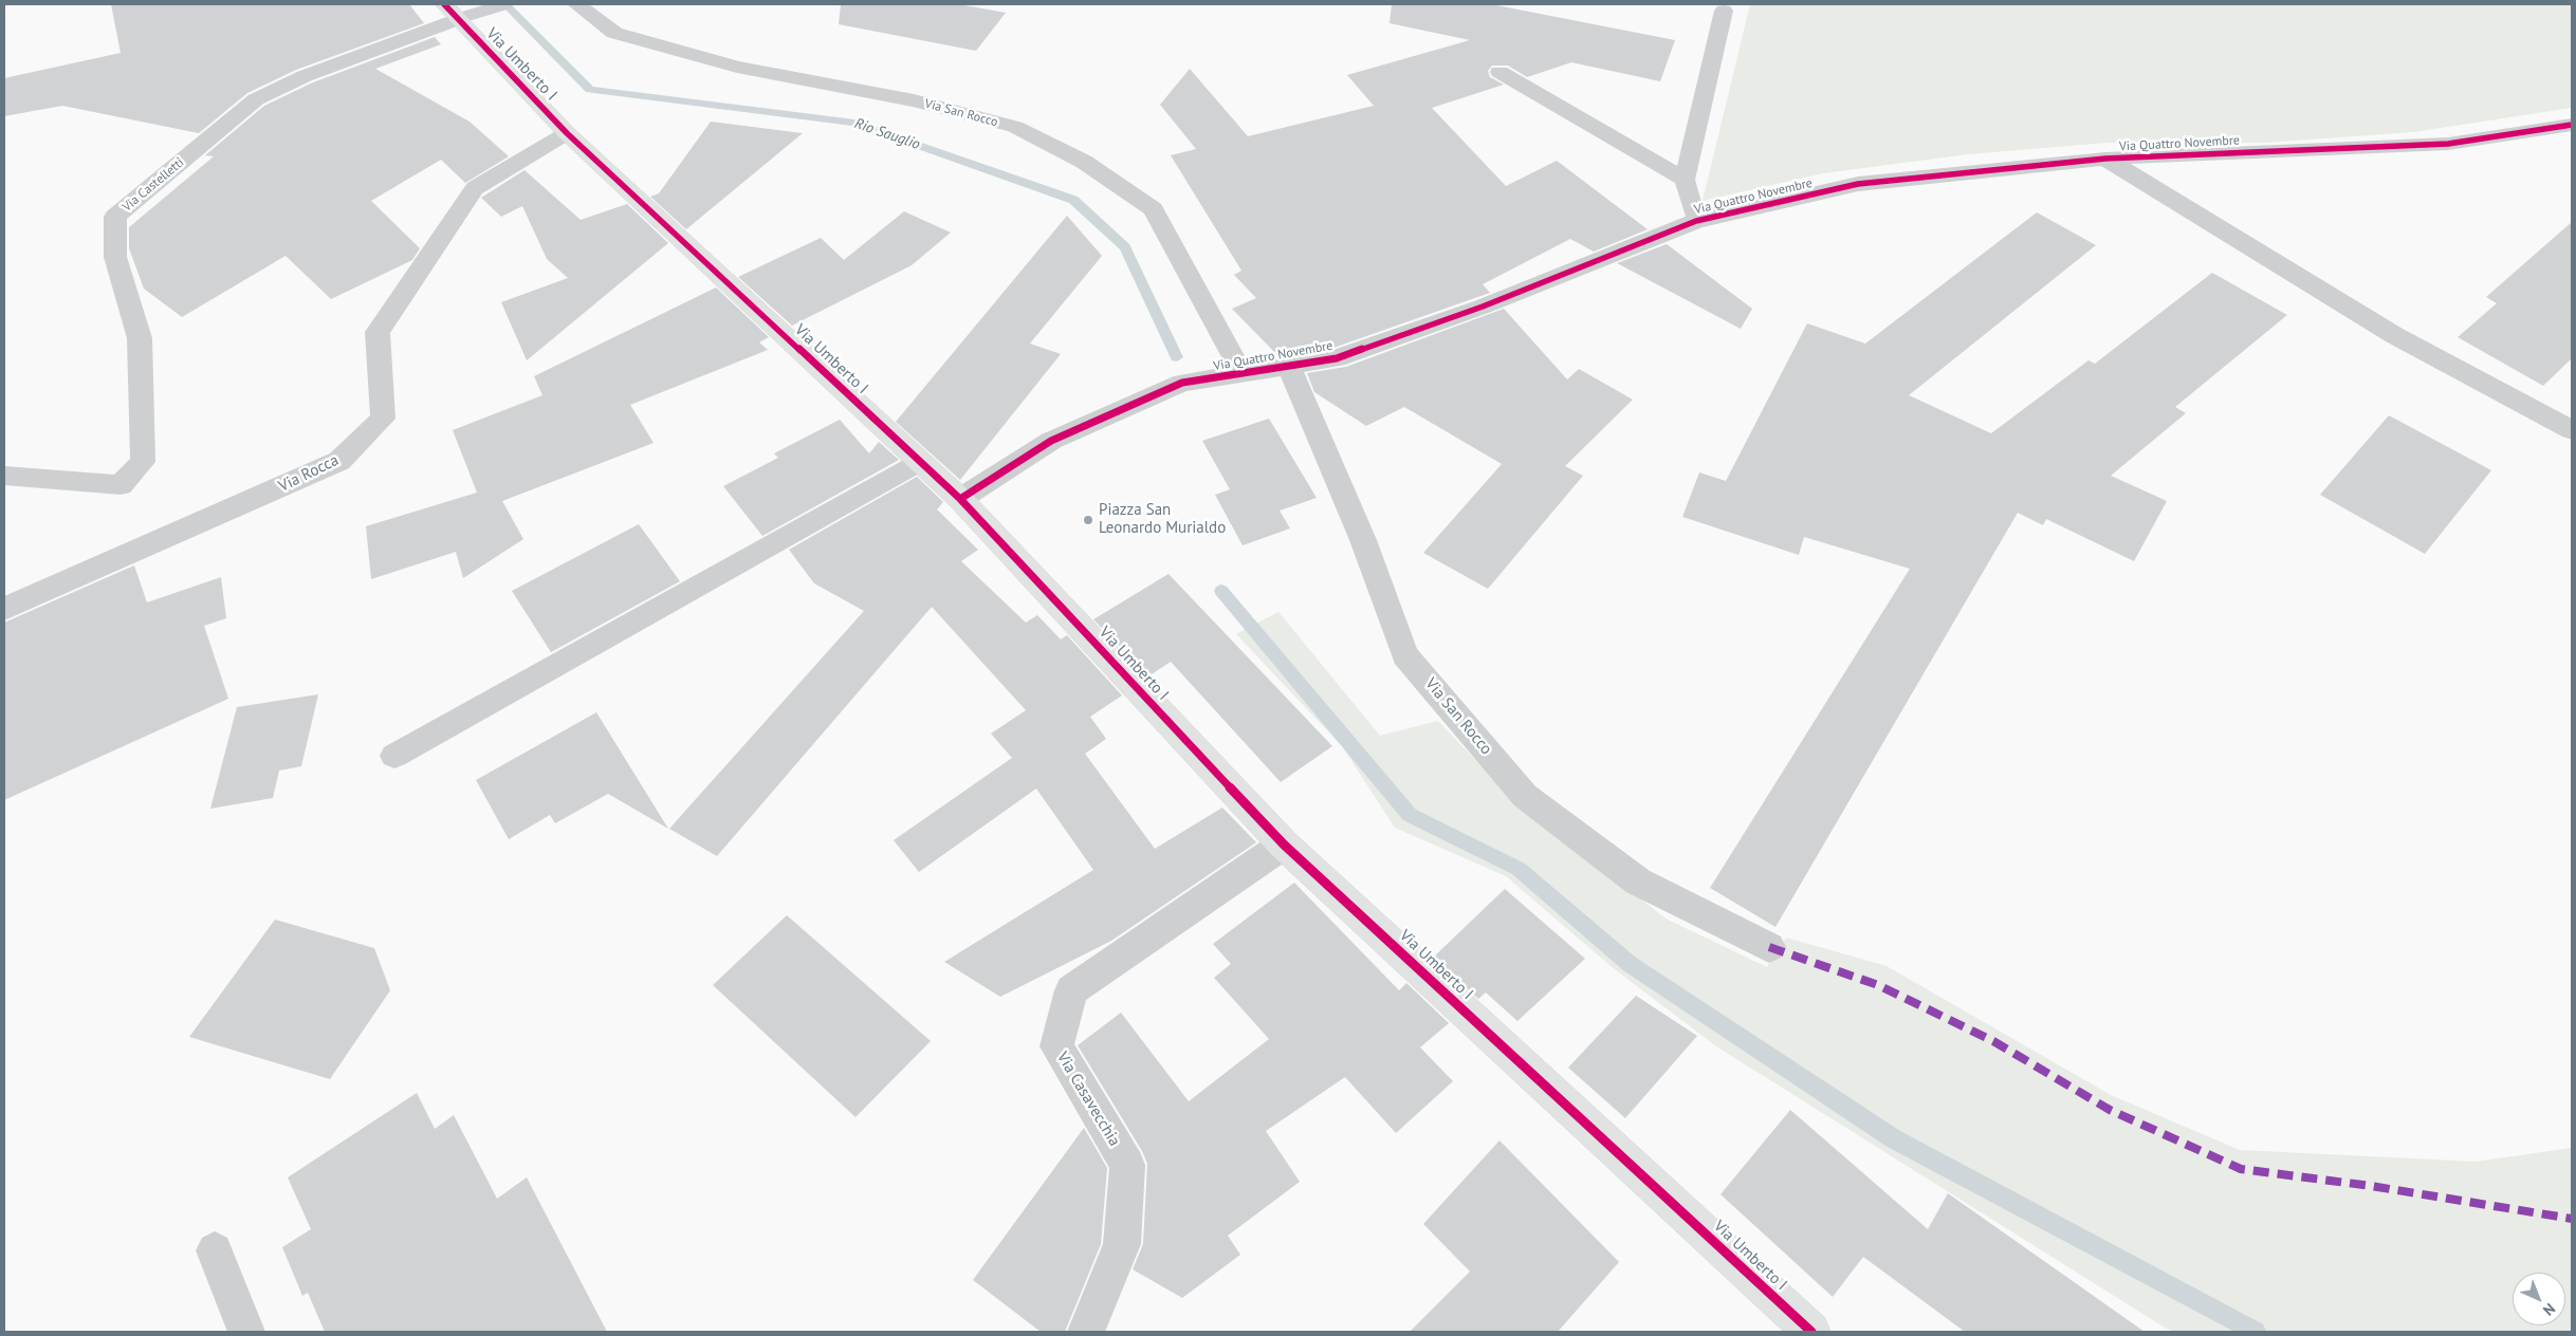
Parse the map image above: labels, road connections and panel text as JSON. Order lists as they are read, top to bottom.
{
  "streets": {
    "street": [
      "Via Umberto I",
      "Via San Rocco",
      "Via Quattro Novembre",
      "Via Castelletti",
      "Via Rocca",
      "Via Casavecchia"
    ]
  },
  "crossings": [
    ["Via Umberto I", "Via Quattro Novembre"],
    ["Via Umberto I", "Via Castelletti"],
    ["Via Umberto I", "Via Rocca"],
    ["Via Umberto I", "Via Casavecchia"],
    ["Via San Rocco", "Via Quattro Novembre"]
  ],
  "water": ["Rio Sauglio"],
  "places": ["Piazza San Leonardo Murialdo"],
  "north": "bottom right"
}
